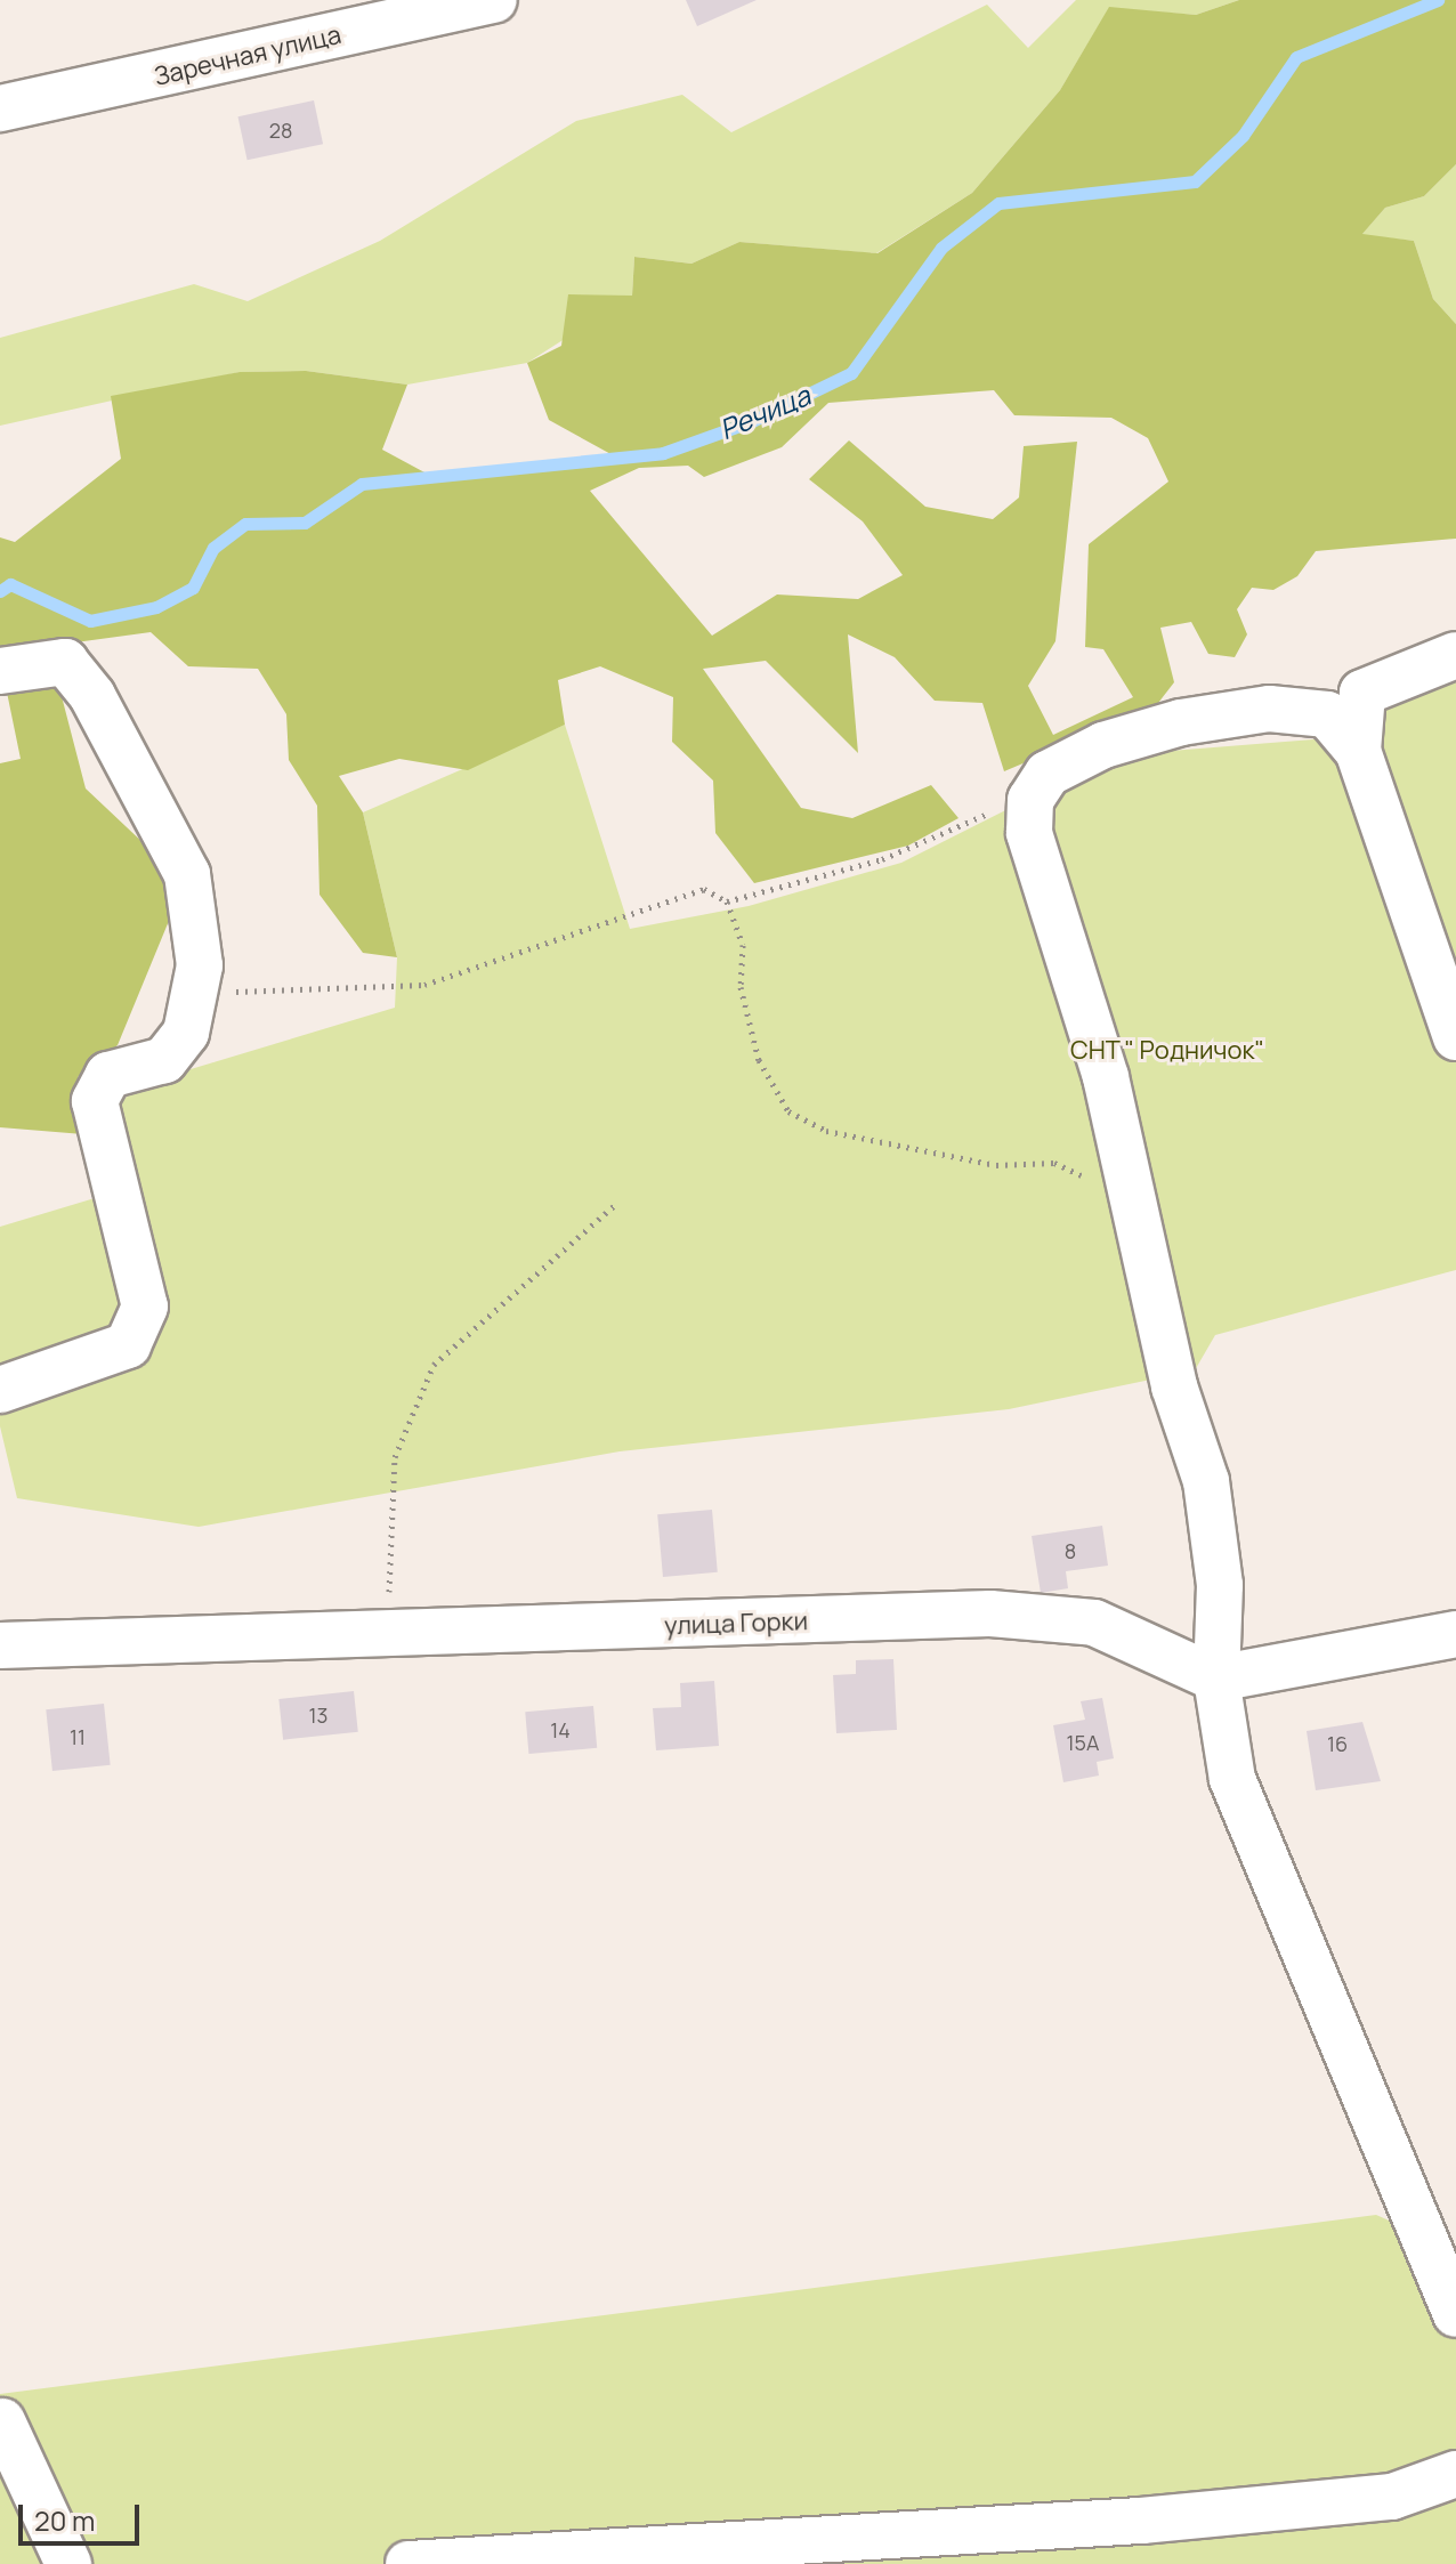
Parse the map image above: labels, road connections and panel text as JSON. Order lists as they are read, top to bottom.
{
  "streets": {
    "street": ["Заречная улица", "улица Горки"]
  },
  "water": ["Речица"],
  "parks": ["СНТ \" Родничок\""],
  "house_numbers": [
    "28",
    "8",
    "13",
    "14",
    "11",
    "15А",
    "16"
  ],
  "scale_bar": "20 m"
}
